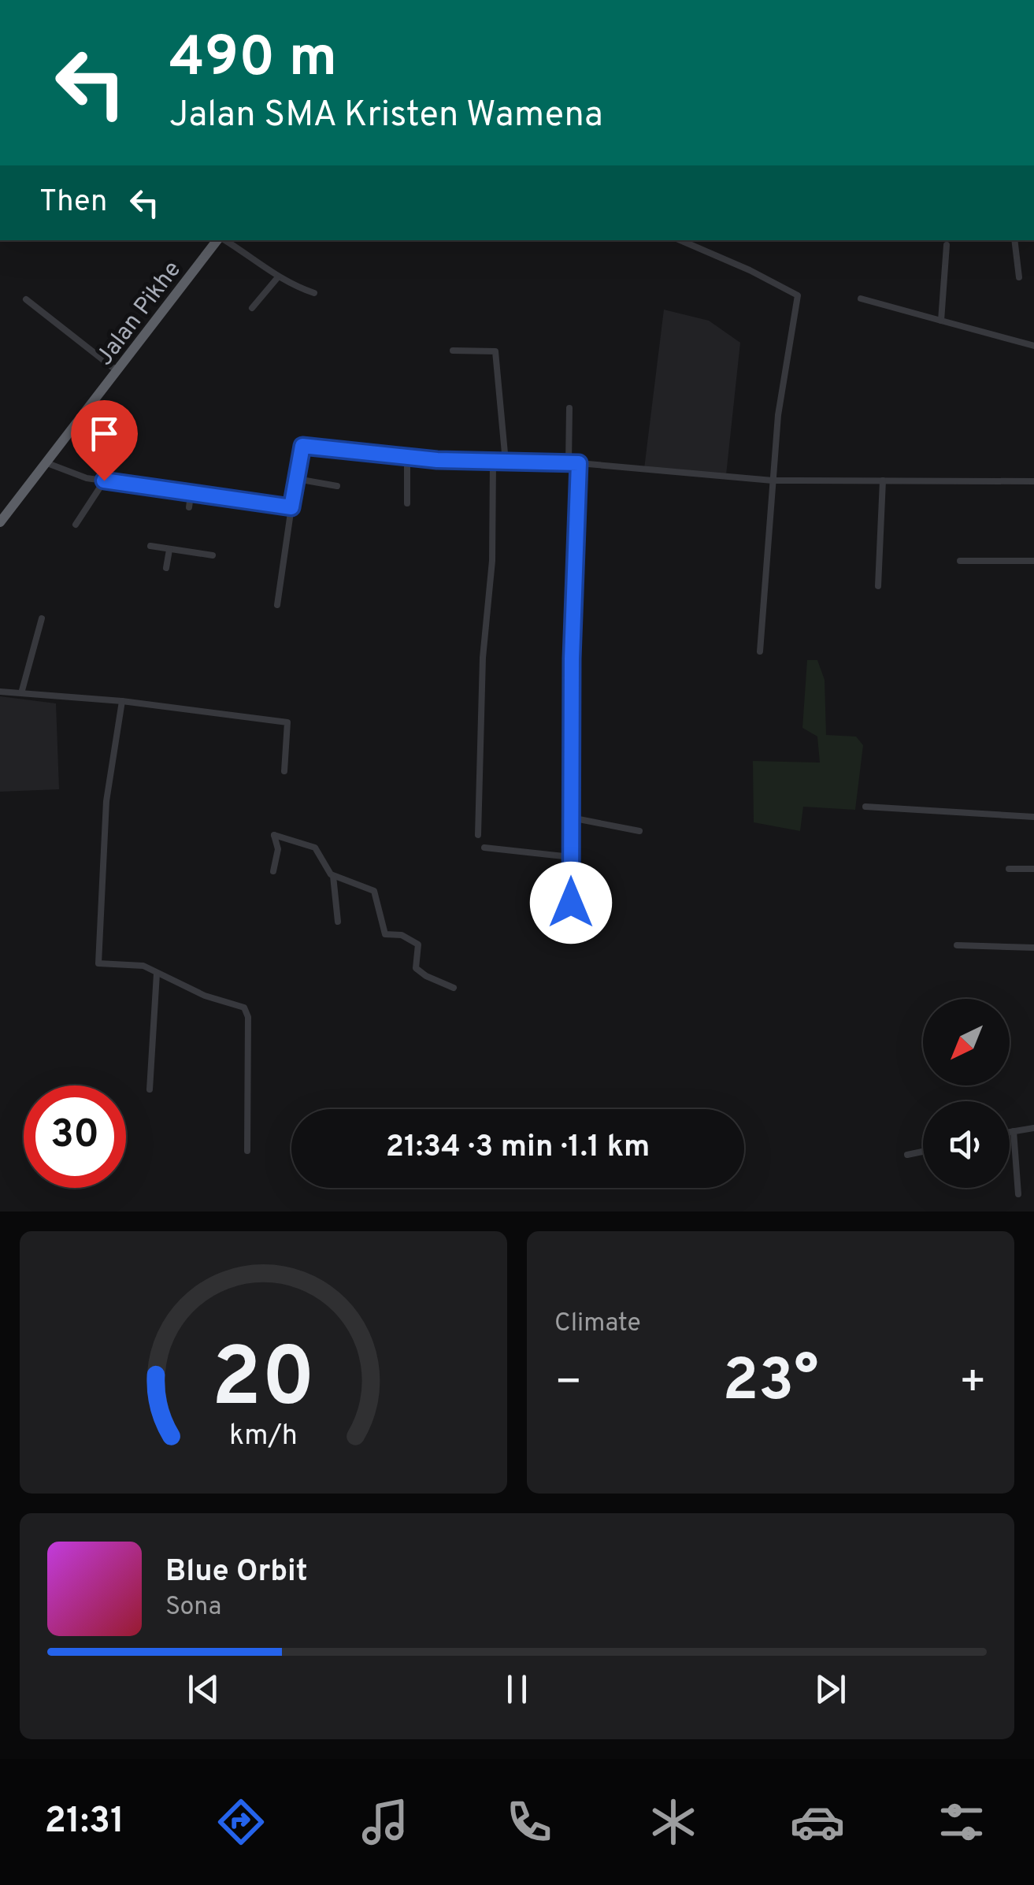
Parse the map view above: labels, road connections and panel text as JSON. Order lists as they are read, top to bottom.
{
  "streets": {
    "highway": ["Jalan Pikhe"]
  },
  "north": "bottom left",
  "page": {
    "turn": ["490 m", "Jalan SMA Kristen Wamena"],
    "then": "Then",
    "limit": "30",
    "trip": "21:34 · 3 min · 1.1 km",
    "tile": "Climate",
    "heat": ["−", "23°", "+"],
    "song": ["Blue Orbit", "Sona"],
    "tabs": "21:31",
    "gauge": ["20", "km/h"]
  }
}
